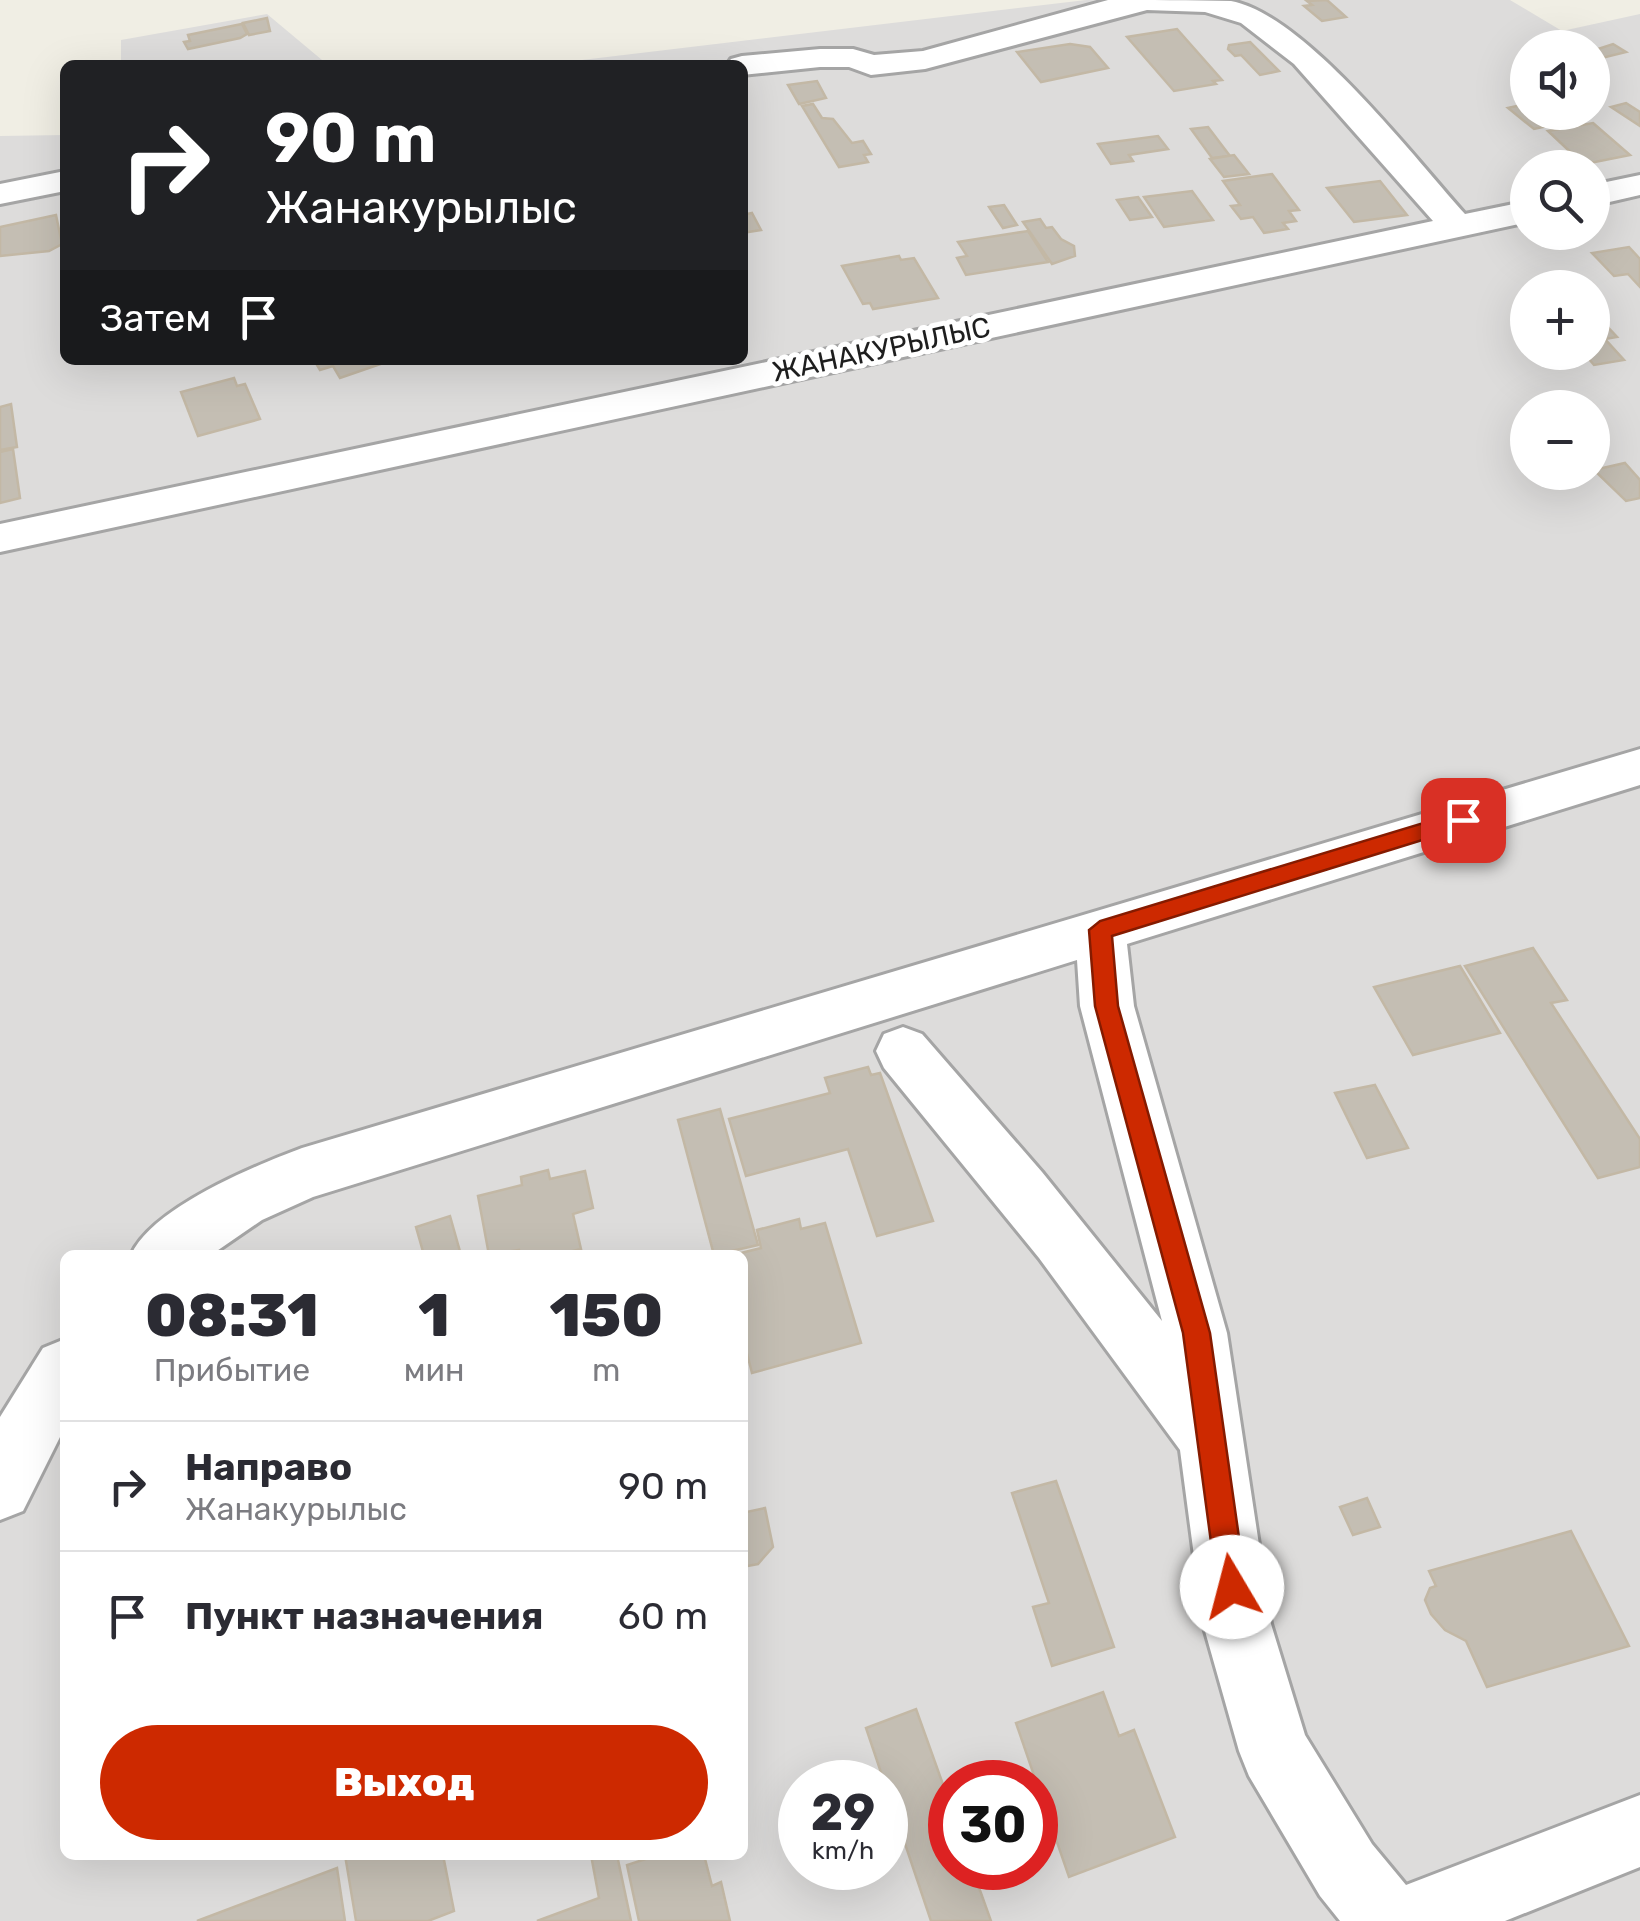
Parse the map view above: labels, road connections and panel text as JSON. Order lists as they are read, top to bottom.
{
  "streets": {
    "street": ["ЖАНАКУРЫЛЫС"]
  },
  "page": {
    "map_buttons": ["+", "−"],
    "turn": ["90 m", "Жанакурылыс"],
    "then": "Затем",
    "eta": [
      "08:31",
      "Прибытие",
      "1",
      "мин",
      "150",
      "m"
    ],
    "list": [
      {
        "name": "Направо",
        "note": "Жанакурылыс",
        "value": "90 m"
      },
      {
        "name": "Пункт назначения",
        "value": "60 m"
      }
    ],
    "buttons": "Выход",
    "speed": "29 km/h",
    "limit": "30"
  }
}
